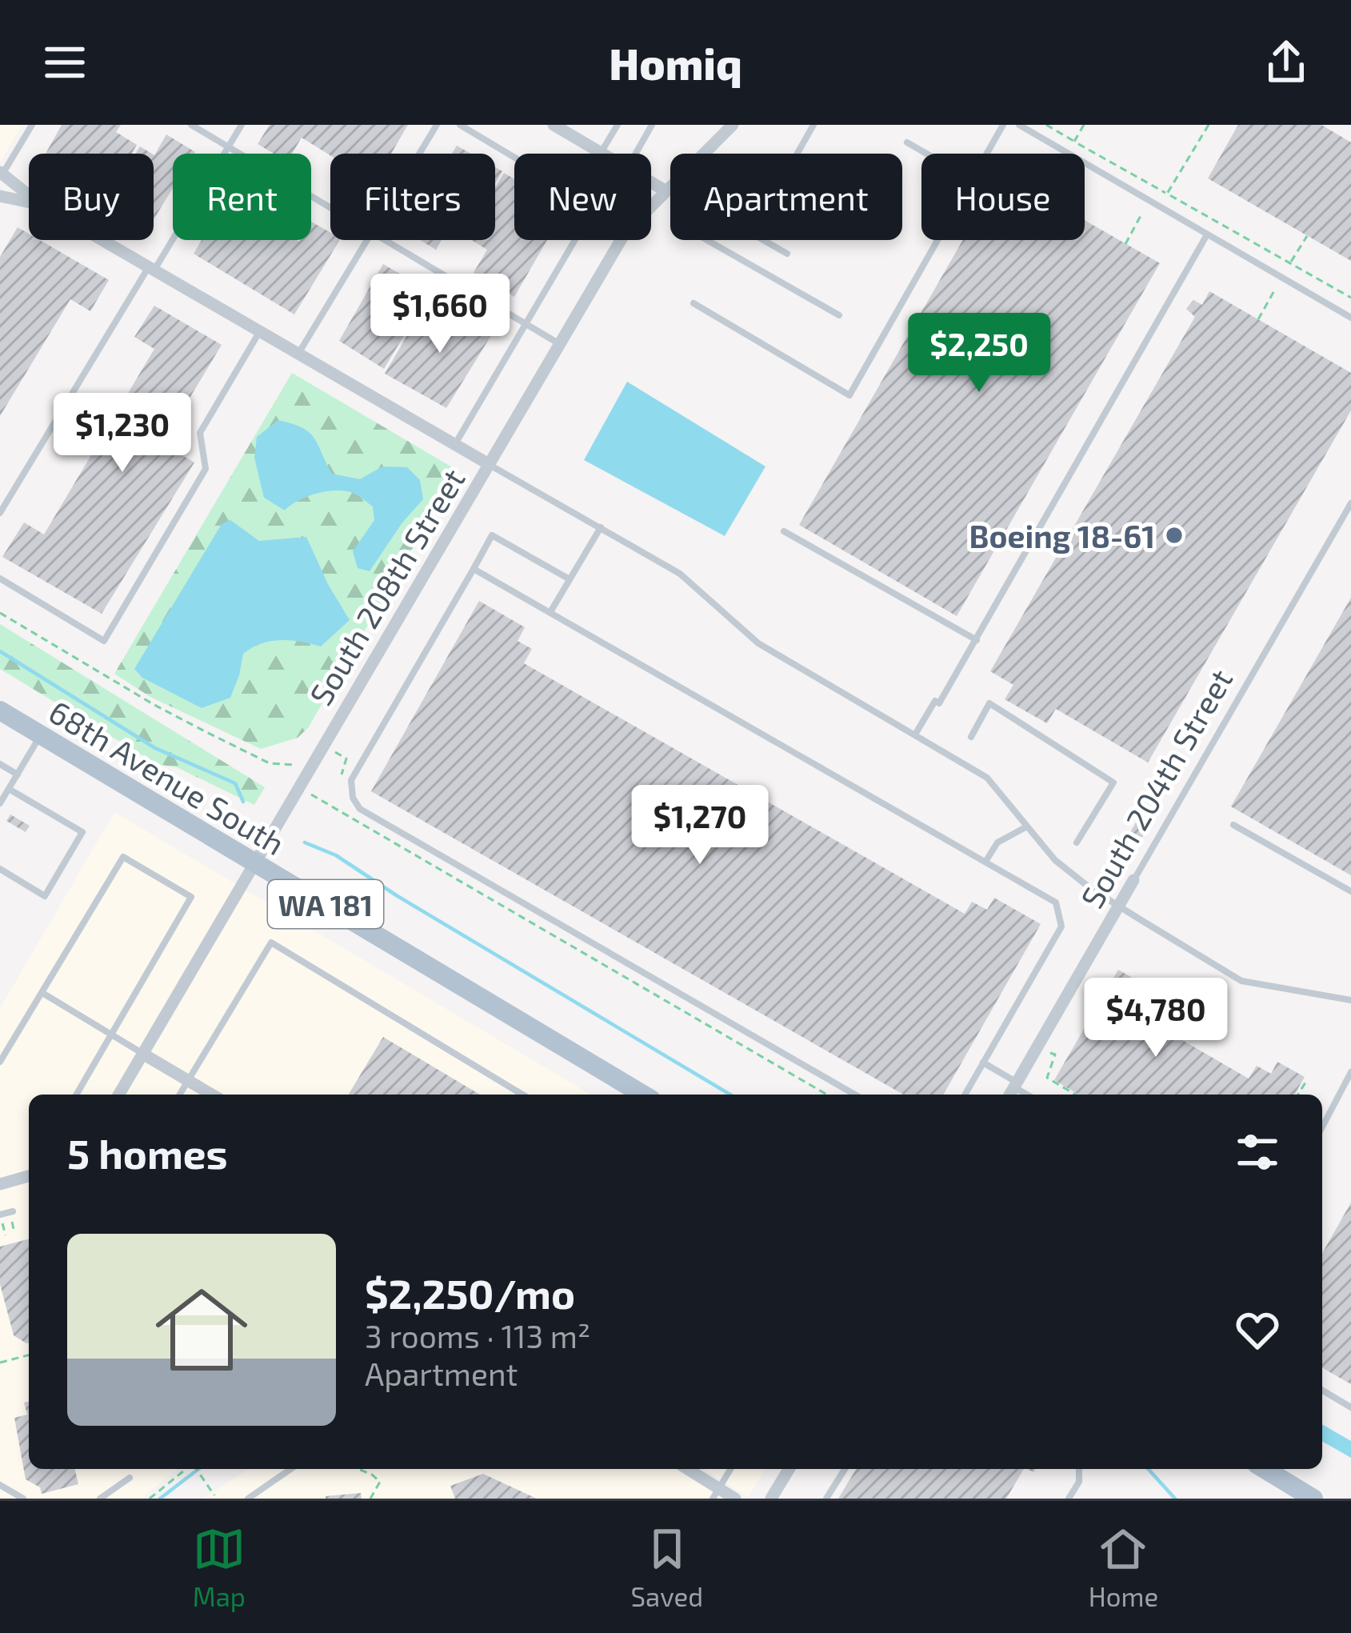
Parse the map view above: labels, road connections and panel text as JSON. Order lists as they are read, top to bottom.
{
  "streets": {
    "main road": ["68th Avenue South", "WA 181"],
    "street": ["South 208th Street", "South 204th Street"]
  },
  "crossings": [
    ["South 208th Street", "68th Avenue South"]
  ],
  "places": ["Boeing 18-61"],
  "page": {
    "header": "Homiq",
    "chip": [
      "Buy",
      "Rent",
      "Filters",
      "New",
      "Apartment",
      "House"
    ],
    "price": [
      "$1,660",
      "$2,250",
      "$1,230",
      "$1,270",
      "$4,780"
    ],
    "heading": "5 homes",
    "list": [
      {
        "name": "$2,250/mo",
        "note": "3 rooms · 113 m² · Apartment"
      }
    ],
    "tabs": ["Map", "Saved", "Home"]
  }
}
